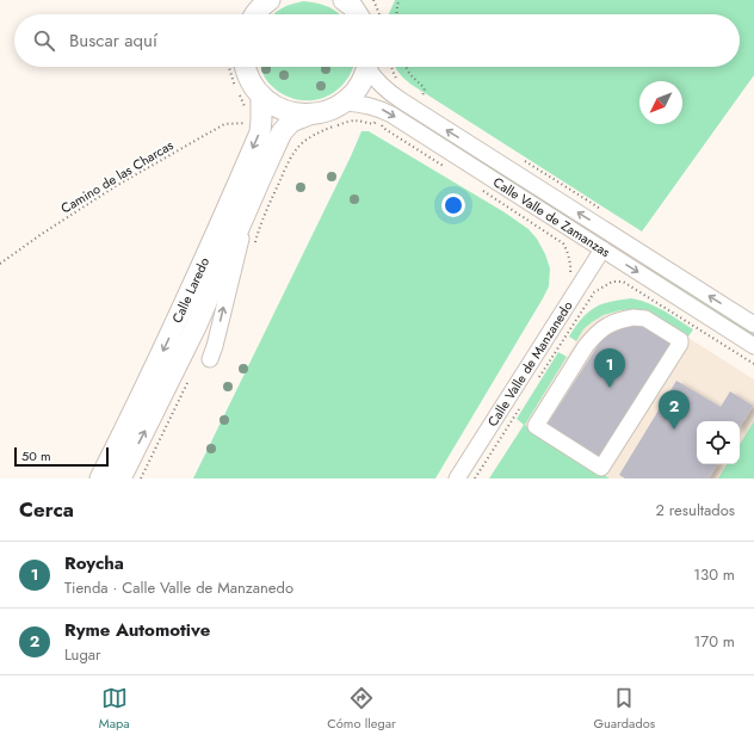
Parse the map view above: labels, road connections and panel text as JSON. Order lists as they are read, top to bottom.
{
  "streets": {
    "main road": ["Calle Laredo"],
    "street": ["Calle Valle de Zamanzas", "Calle Valle de Manzanedo"],
    "path": ["Camino de las Charcas"]
  },
  "crossings": [
    ["Calle Valle de Zamanzas", "Calle Valle de Manzanedo"]
  ],
  "scale_bar": "50 m",
  "north": "bottom left",
  "page": {
    "search": "Buscar aquí",
    "pins": ["1", "2"],
    "scale": "50 m",
    "heading": ["Cerca", "2 resultados"],
    "list": [
      {
        "mark": "1",
        "name": "Roycha",
        "note": "Tienda · Calle Valle de Manzanedo",
        "value": "130 m"
      },
      {
        "mark": "2",
        "name": "Ryme Automotive",
        "note": "Lugar",
        "value": "170 m"
      }
    ],
    "nav": ["Mapa", "Cómo llegar", "Guardados"]
  }
}
